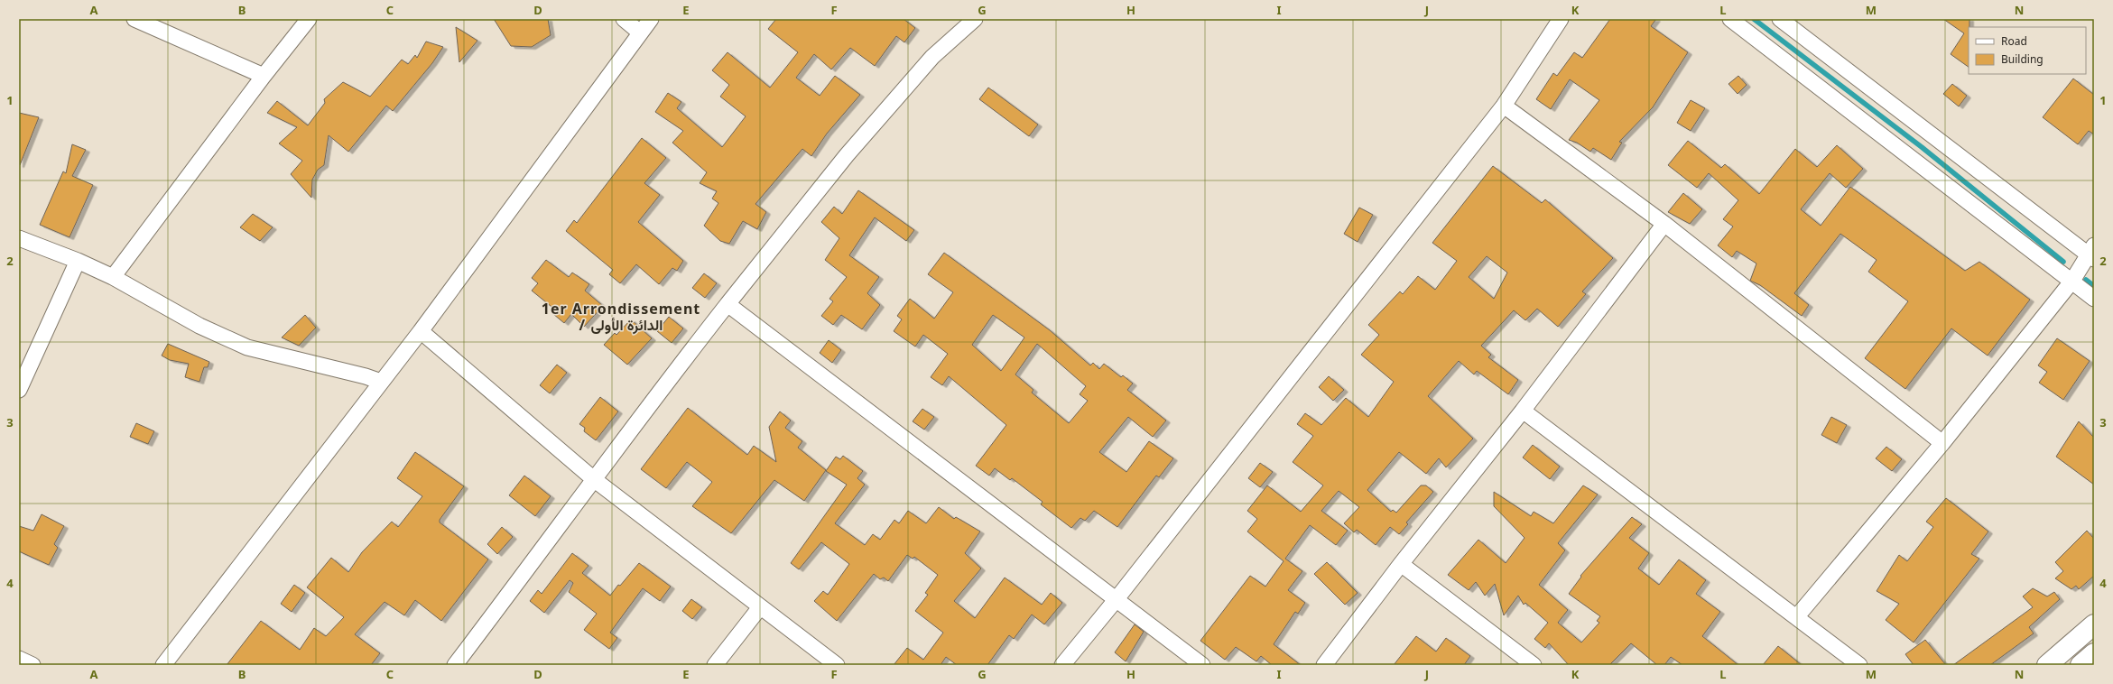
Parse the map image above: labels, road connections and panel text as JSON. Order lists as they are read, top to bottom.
{
  "districts": ["1er Arrondissement / الدائرة الأولى"],
  "legend": ["Road", "Building"],
  "grid": {
    "columns": [
      "A",
      "B",
      "C",
      "D",
      "E",
      "F",
      "G",
      "H",
      "I",
      "J",
      "K",
      "L",
      "M",
      "N"
    ],
    "rows": [
      "1",
      "2",
      "3",
      "4"
    ]
  }
}
